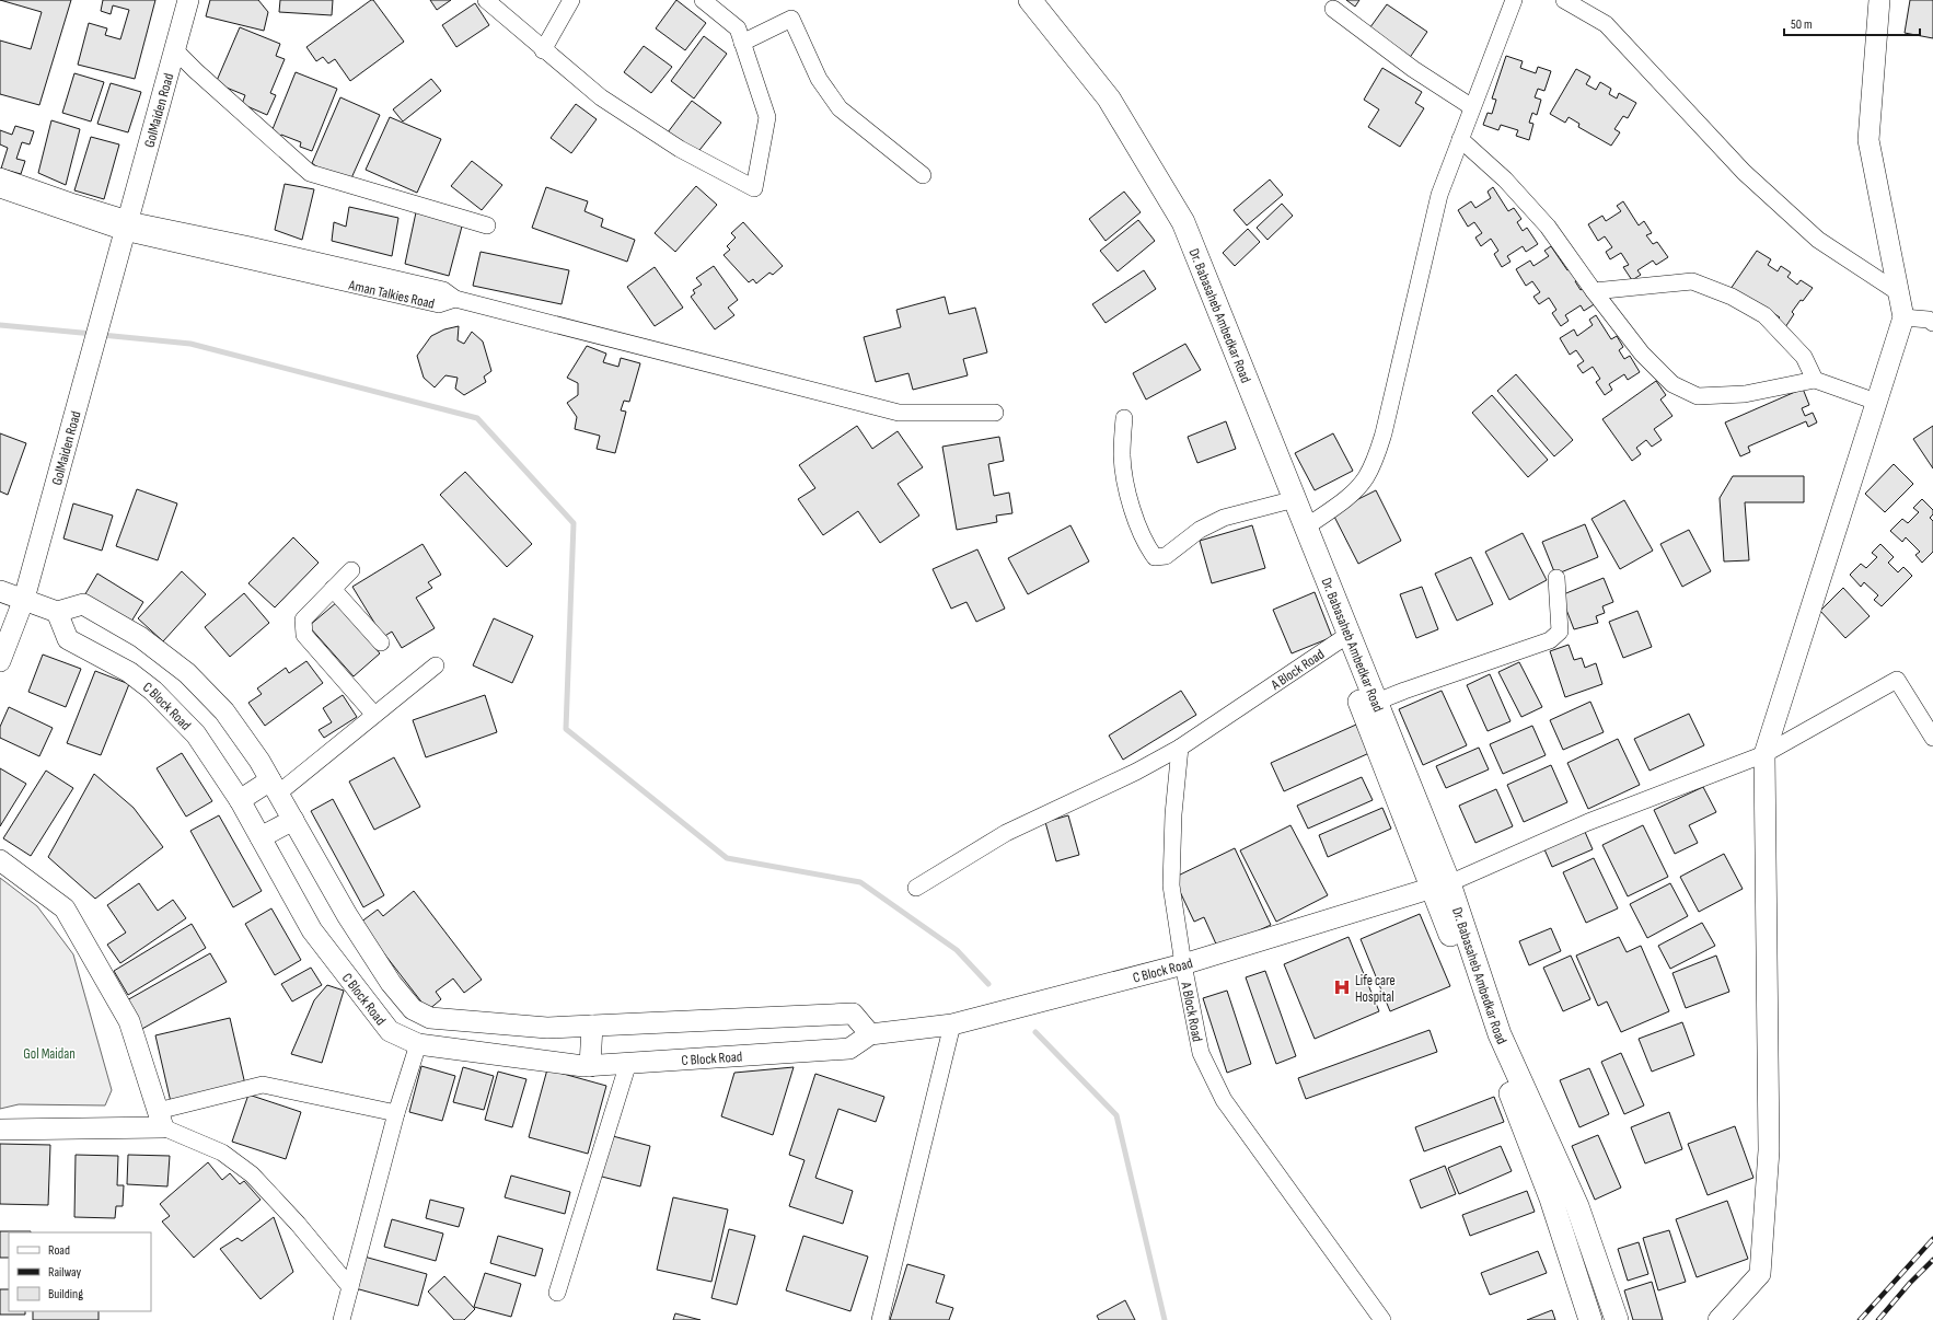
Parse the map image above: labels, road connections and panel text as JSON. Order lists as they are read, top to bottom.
{
  "streets": {
    "main road": ["Dr. Babasaheb Ambedkar Road"],
    "street": [
      "GolMaiden Road",
      "Aman Talkies Road",
      "A Block Road",
      "C Block Road"
    ]
  },
  "crossings": [
    ["GolMaiden Road", "Aman Talkies Road"],
    ["Dr. Babasaheb Ambedkar Road", "A Block Road"],
    ["Dr. Babasaheb Ambedkar Road", "C Block Road"],
    ["A Block Road", "C Block Road"]
  ],
  "parks": ["Gol Maidan"],
  "places": {
    "hospital": ["Life care Hospital"]
  },
  "legend": ["Road", "Railway", "Building"],
  "scale_bar": "50 m"
}
